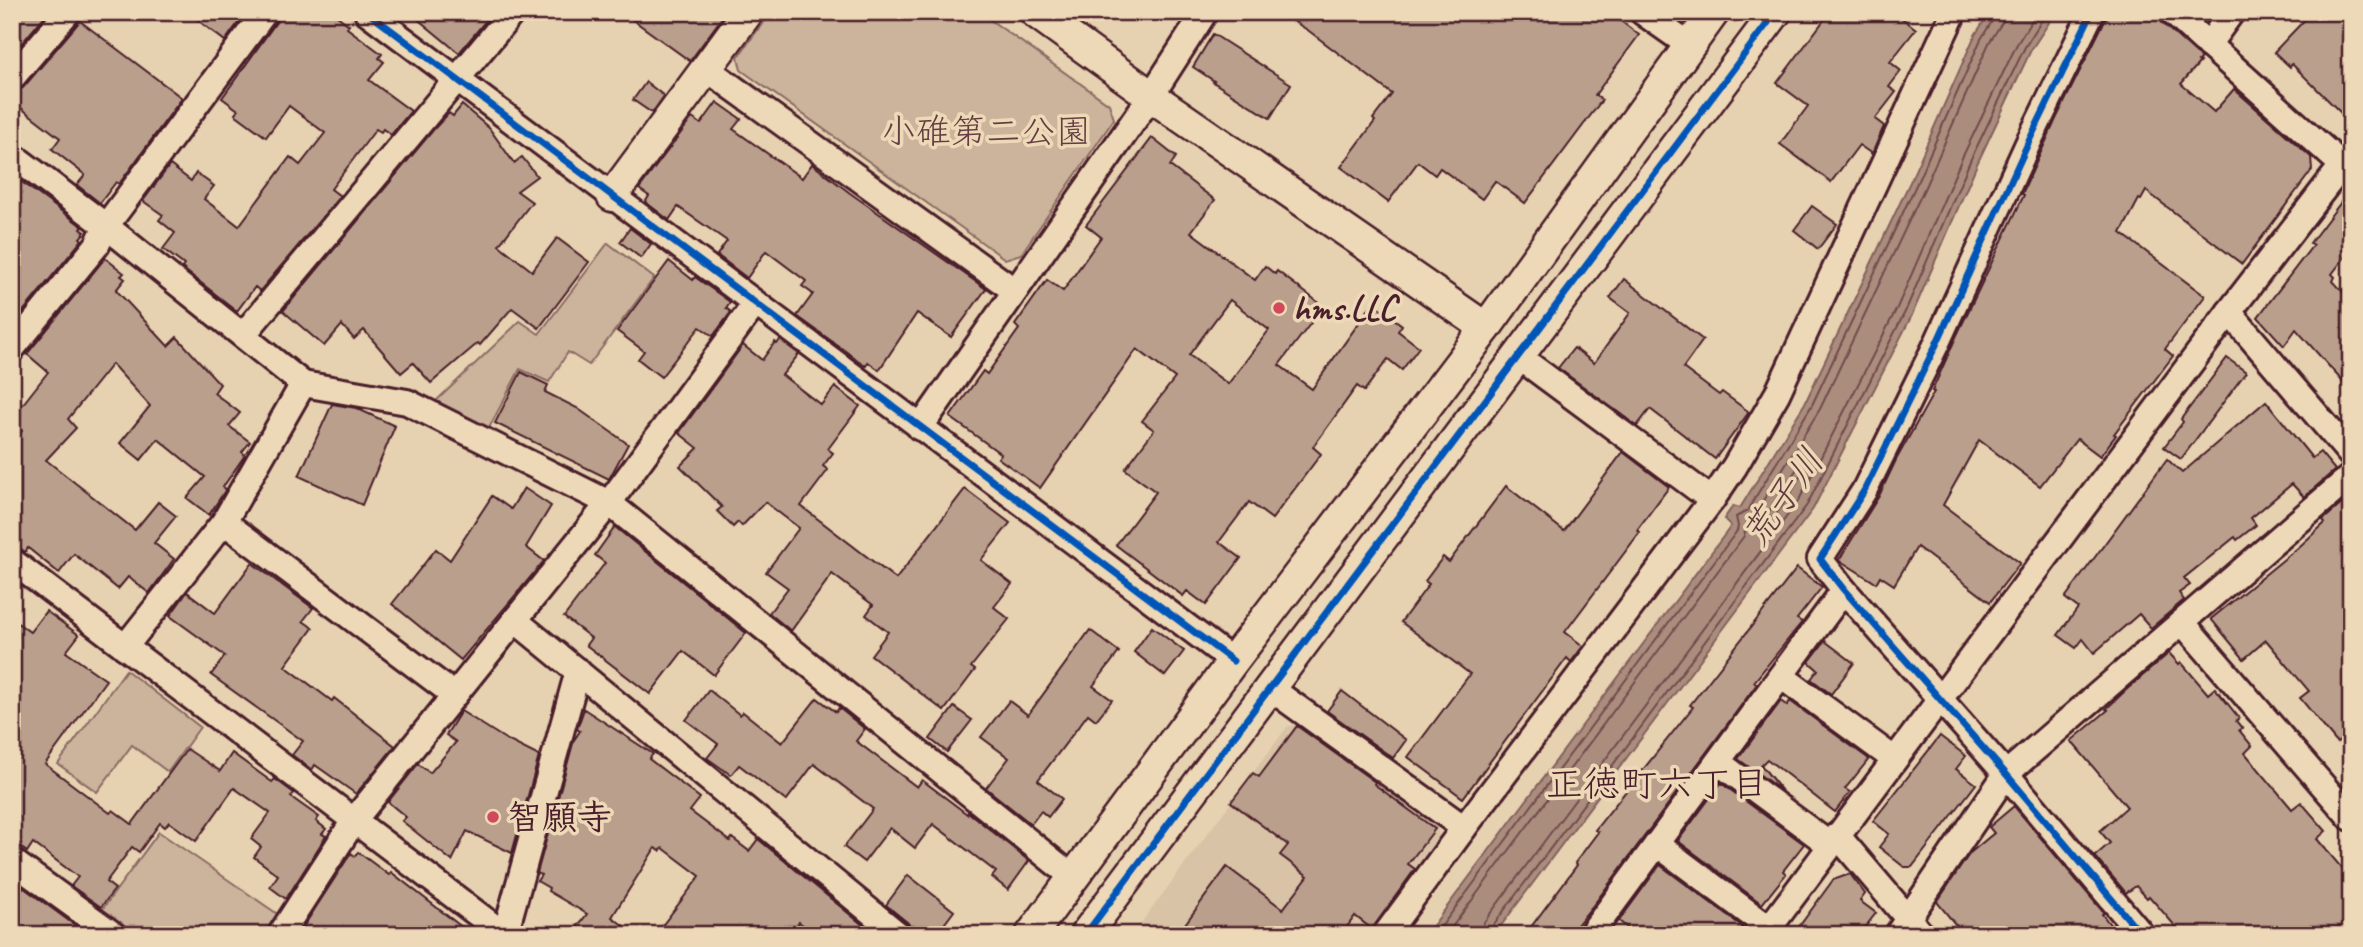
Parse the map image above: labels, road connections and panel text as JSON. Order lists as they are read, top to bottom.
{
  "districts": ["正徳町六丁目"],
  "water": ["荒子川"],
  "parks": ["小碓第二公園"],
  "places": ["hms.LLC", "智願寺"]
}
